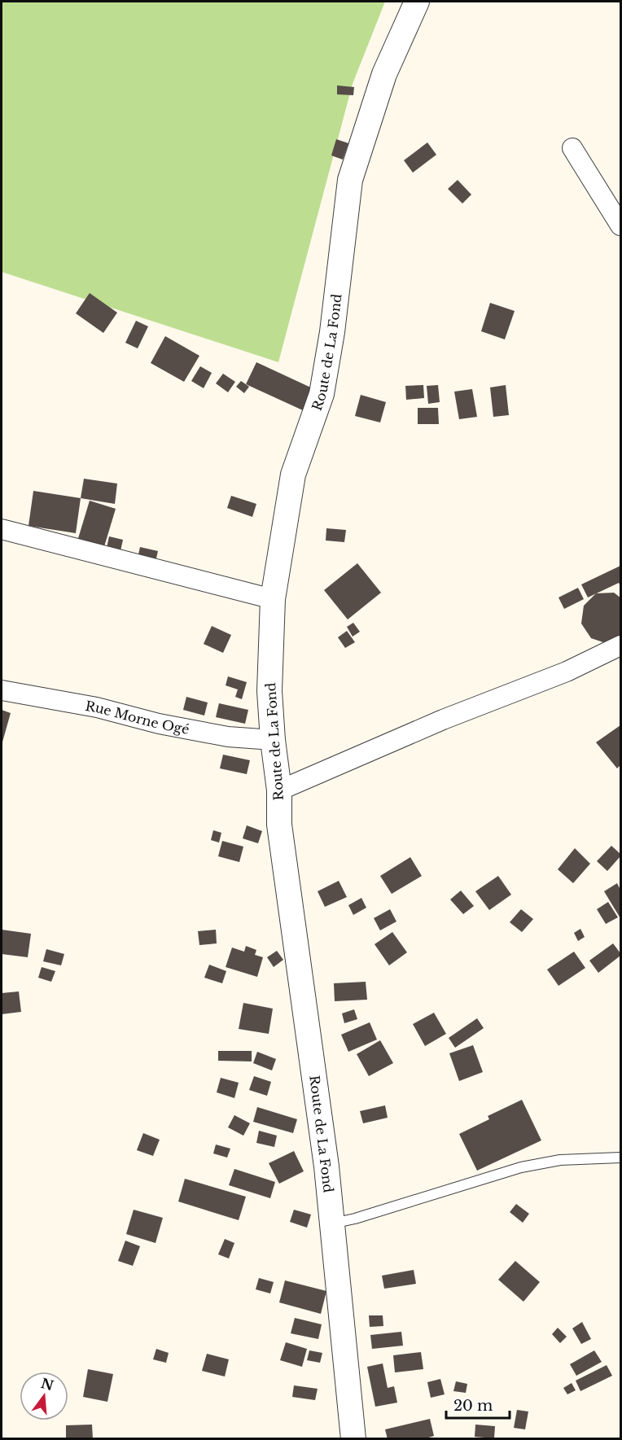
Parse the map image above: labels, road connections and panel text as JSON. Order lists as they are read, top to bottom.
{
  "streets": {
    "street": ["Route de La Fond", "Rue Morne Ogé"]
  },
  "crossings": [
    ["Route de La Fond", "Rue Morne Ogé"]
  ],
  "scale_bar": "20 m",
  "north": "top"
}
